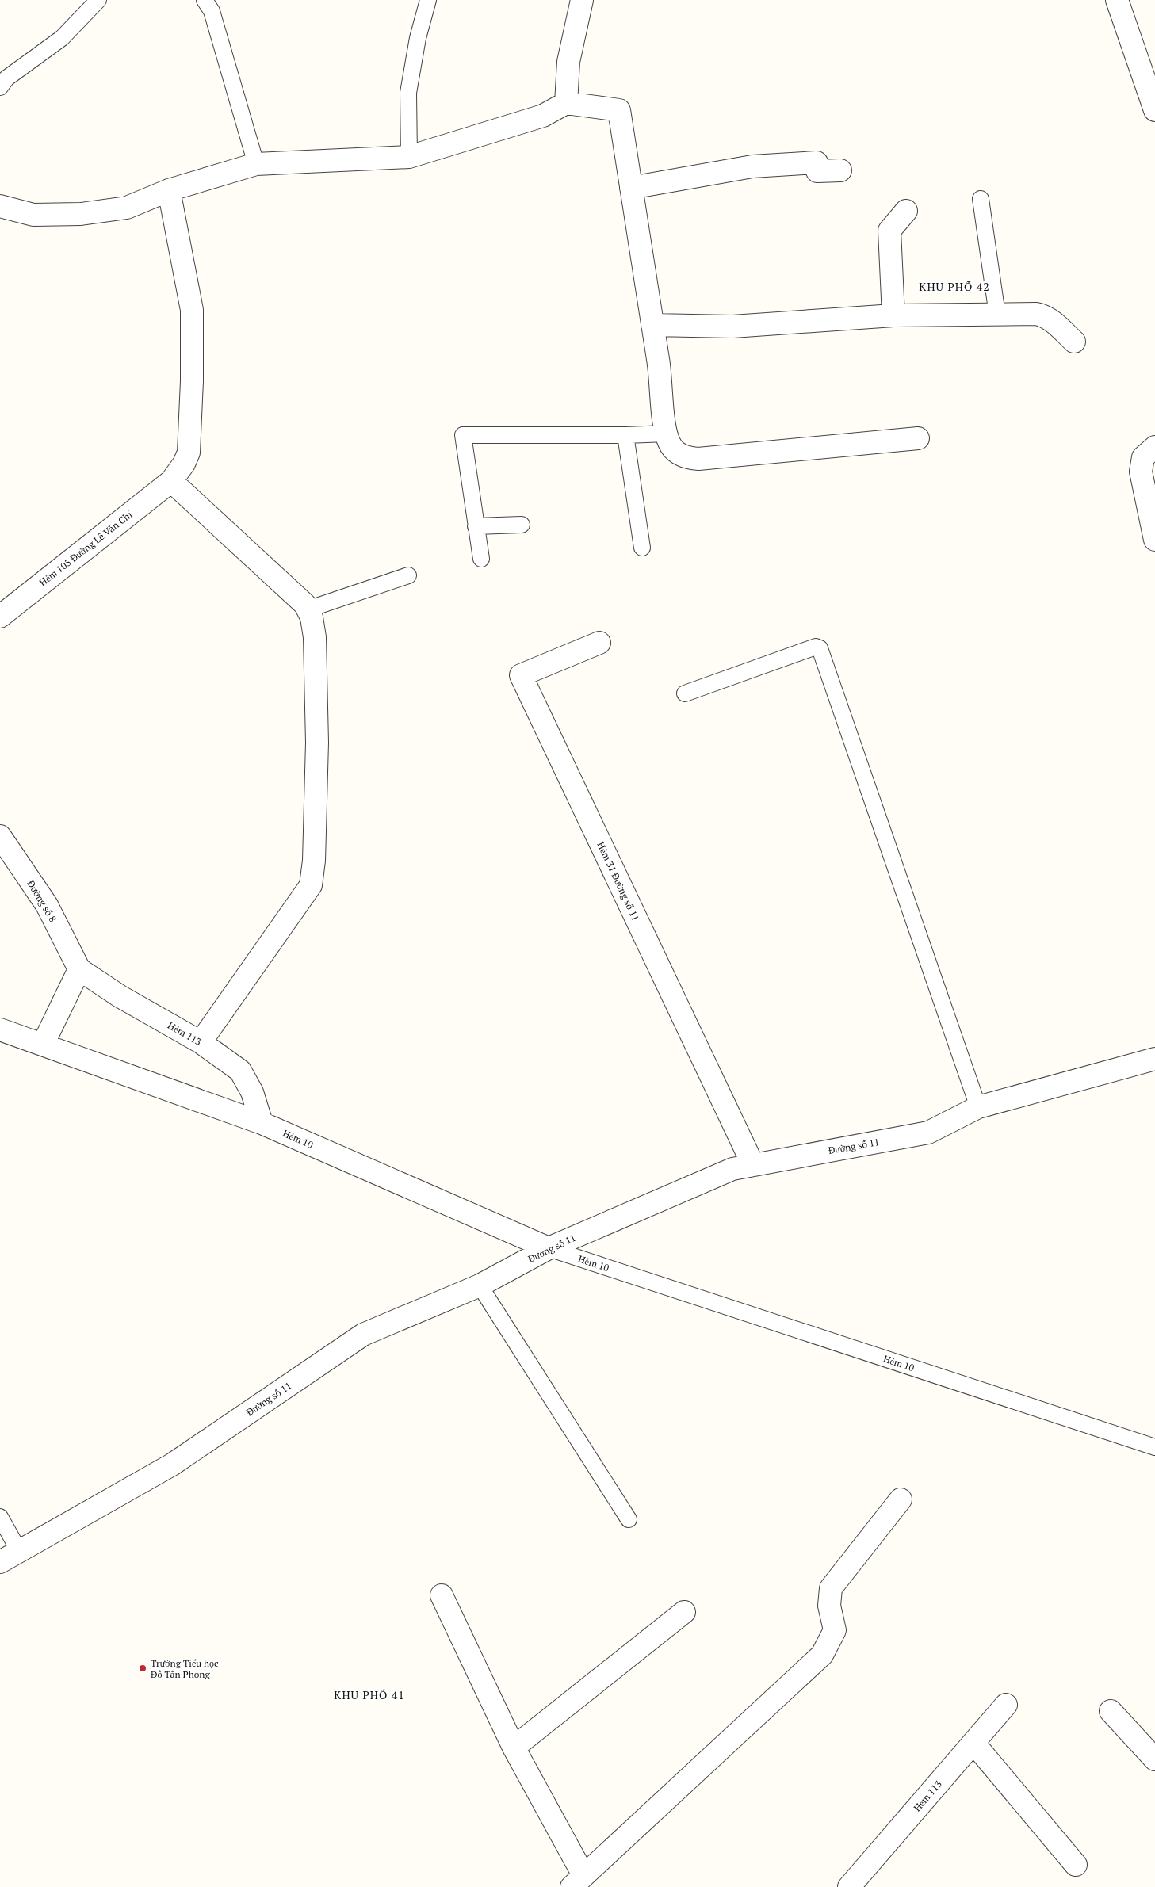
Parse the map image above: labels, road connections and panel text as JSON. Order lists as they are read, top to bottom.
{
  "streets": {
    "street": [
      "Hẻm 105 Đường Lê Văn Chí",
      "Hẻm 31 Đường số 11",
      "Đường số 8",
      "Hẻm 113",
      "Hẻm 10",
      "Đường số 11"
    ]
  },
  "crossings": [
    ["Hẻm 31 Đường số 11", "Đường số 11"],
    ["Đường số 8", "Hẻm 113"],
    ["Hẻm 113", "Hẻm 10"],
    ["Hẻm 10", "Đường số 11"]
  ],
  "districts": ["KHU PHỐ 42", "KHU PHỐ 41"],
  "places": ["Trường Tiểu học Đỗ Tấn Phong"]
}
